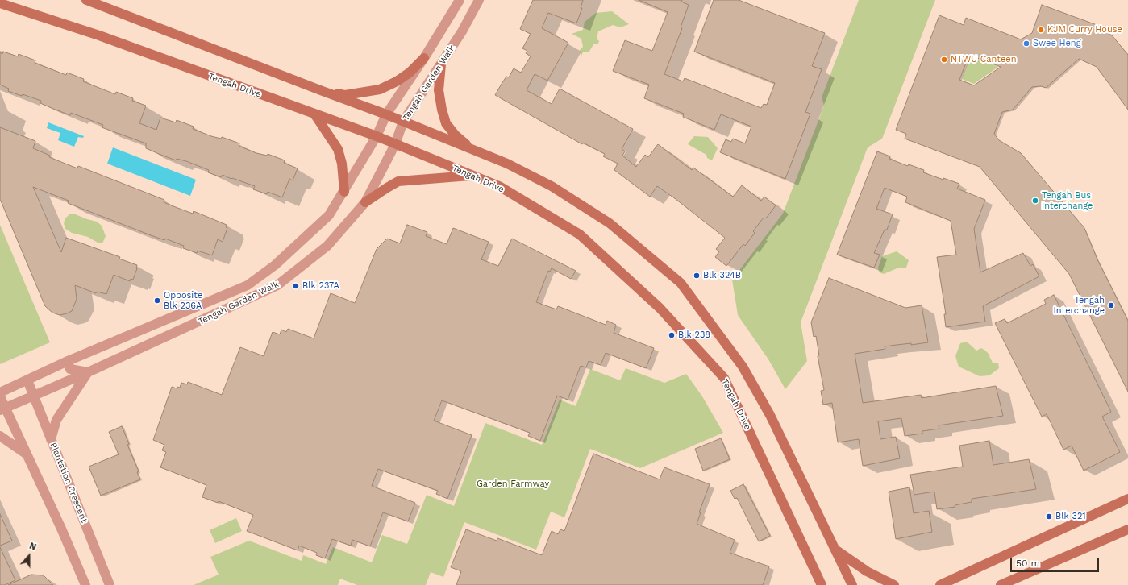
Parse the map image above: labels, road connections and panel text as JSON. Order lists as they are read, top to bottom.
{
  "streets": {
    "street": ["Tengah Garden Walk", "Tengah Drive", "Plantation Crescent"]
  },
  "crossings": [
    ["Tengah Garden Walk", "Tengah Drive"],
    ["Tengah Garden Walk", "Plantation Crescent"]
  ],
  "parks": ["Garden Farmway"],
  "places": [
    "KJM Curry House",
    "Swee Heng",
    "NTWU Canteen",
    "Tengah Bus Interchange",
    "Blk 324B",
    "Blk 237A",
    "Opposite Blk 236A",
    "Tengah Interchange",
    "Blk 238",
    "Blk 321"
  ],
  "scale_bar": "50 m",
  "north": "top"
}
